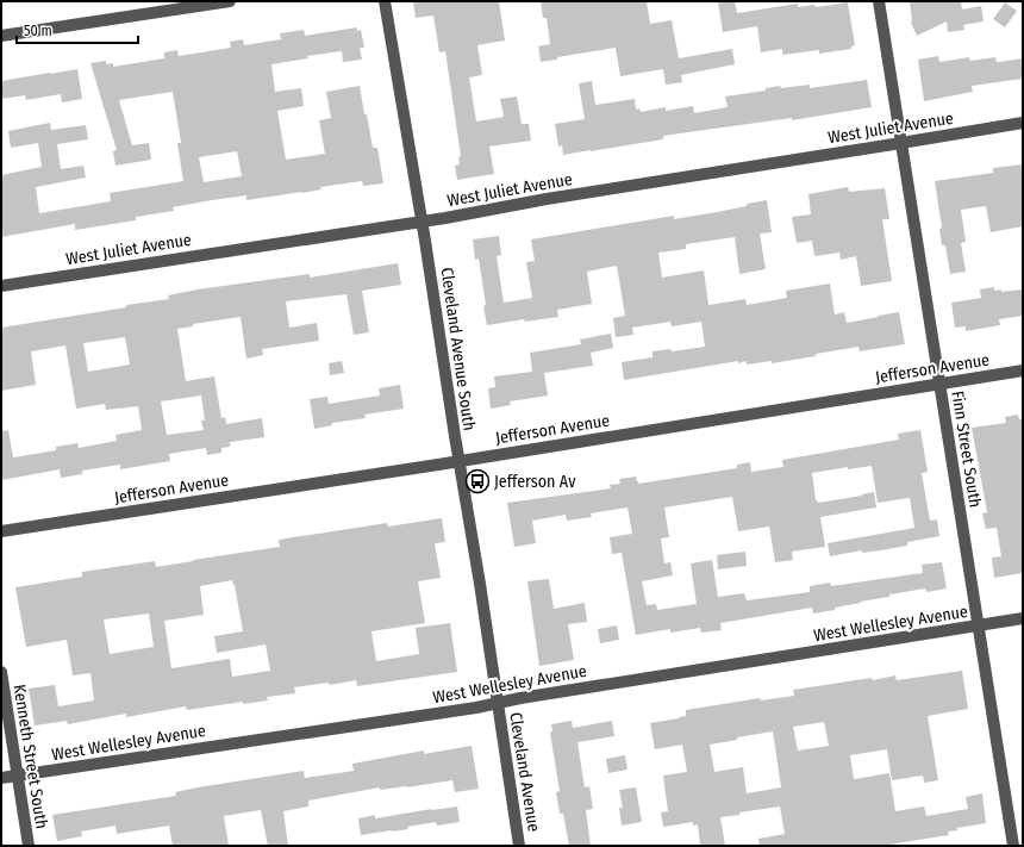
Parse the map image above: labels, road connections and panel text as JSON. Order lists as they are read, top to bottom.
{
  "streets": {
    "street": [
      "West Juliet Avenue",
      "Cleveland Avenue South",
      "Jefferson Avenue",
      "Finn Street South",
      "West Wellesley Avenue",
      "Kenneth Street South",
      "Cleveland Avenue"
    ]
  },
  "crossings": [
    ["West Juliet Avenue", "Cleveland Avenue South"],
    ["West Juliet Avenue", "Finn Street South"],
    ["Cleveland Avenue South", "Jefferson Avenue"],
    ["Cleveland Avenue South", "West Wellesley Avenue"],
    ["Cleveland Avenue South", "Cleveland Avenue"],
    ["Jefferson Avenue", "Finn Street South"],
    ["Finn Street South", "West Wellesley Avenue"],
    ["West Wellesley Avenue", "Kenneth Street South"],
    ["West Wellesley Avenue", "Cleveland Avenue"]
  ],
  "places": {
    "bus stop": ["Jefferson Av"]
  },
  "scale_bar": "50 m"
}
